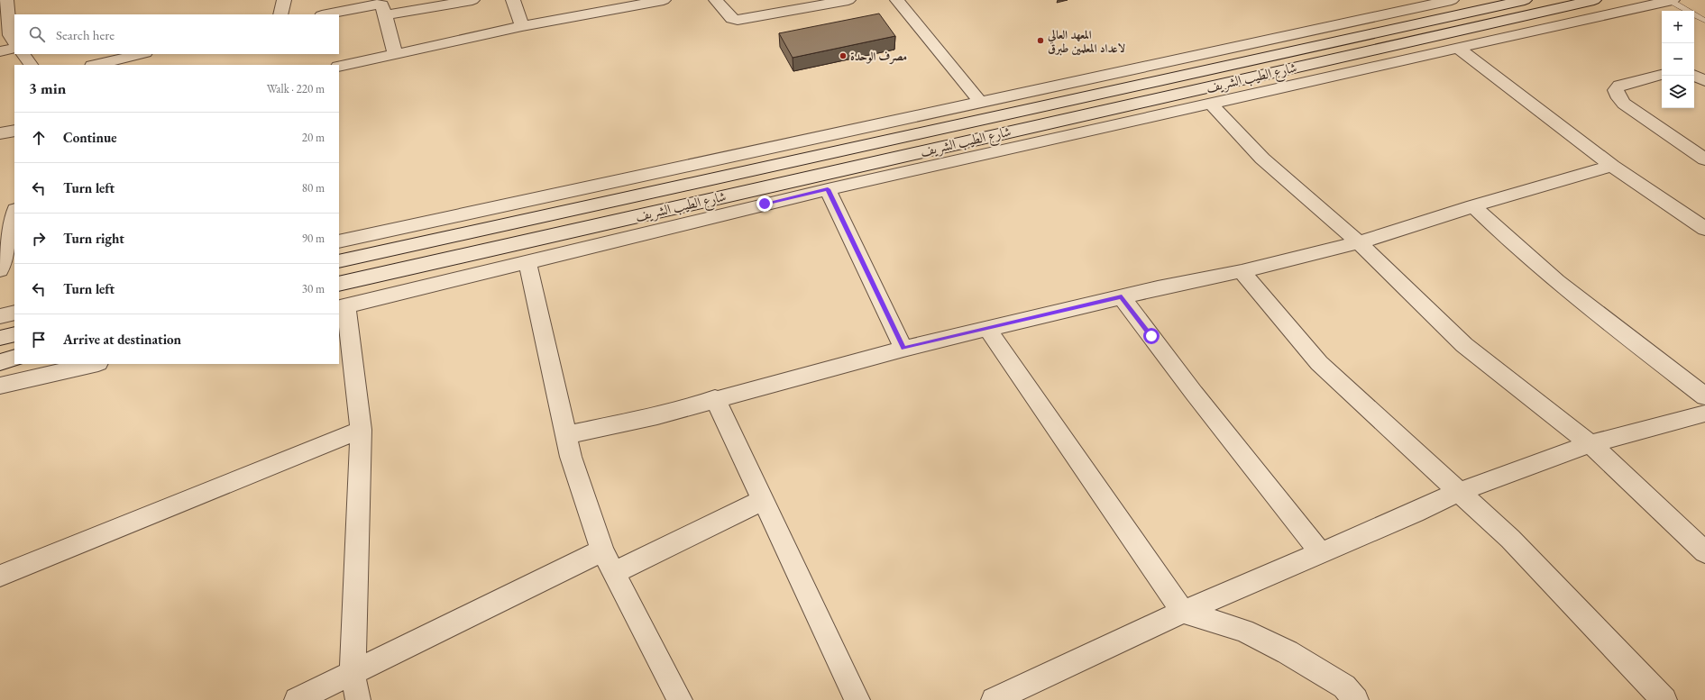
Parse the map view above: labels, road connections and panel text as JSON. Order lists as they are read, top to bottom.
{
  "streets": {
    "street": ["شارع الطيب الشريف"]
  },
  "places": ["المعهد العالي لاعداد المعلمين طبرق", "مصرف الوحدة"],
  "page": {
    "map_buttons": ["+", "−"],
    "search": "Search here",
    "heading": ["3 min", "Walk · 220 m"],
    "list": [
      ["Continue", "20 m"],
      ["Turn left", "80 m"],
      ["Turn right", "90 m"],
      ["Turn left", "30 m"],
      "Arrive at destination"
    ]
  }
}
